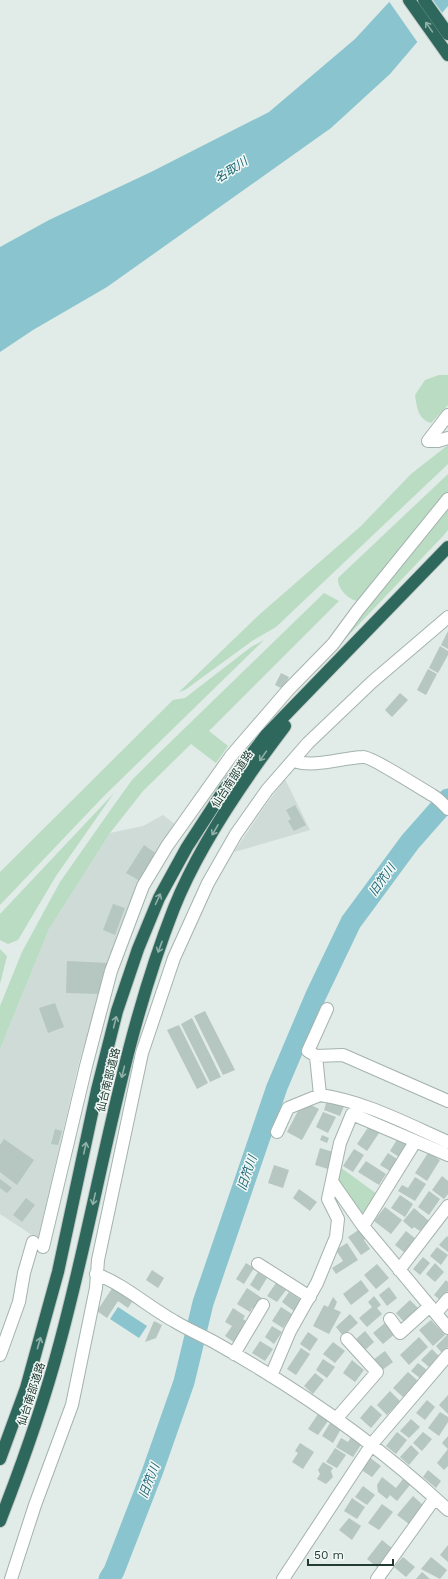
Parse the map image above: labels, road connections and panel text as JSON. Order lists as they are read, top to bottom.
{
  "streets": {
    "highway": ["仙台南部道路"]
  },
  "water": ["名取川", "旧笊川"],
  "scale_bar": "50 m"
}
